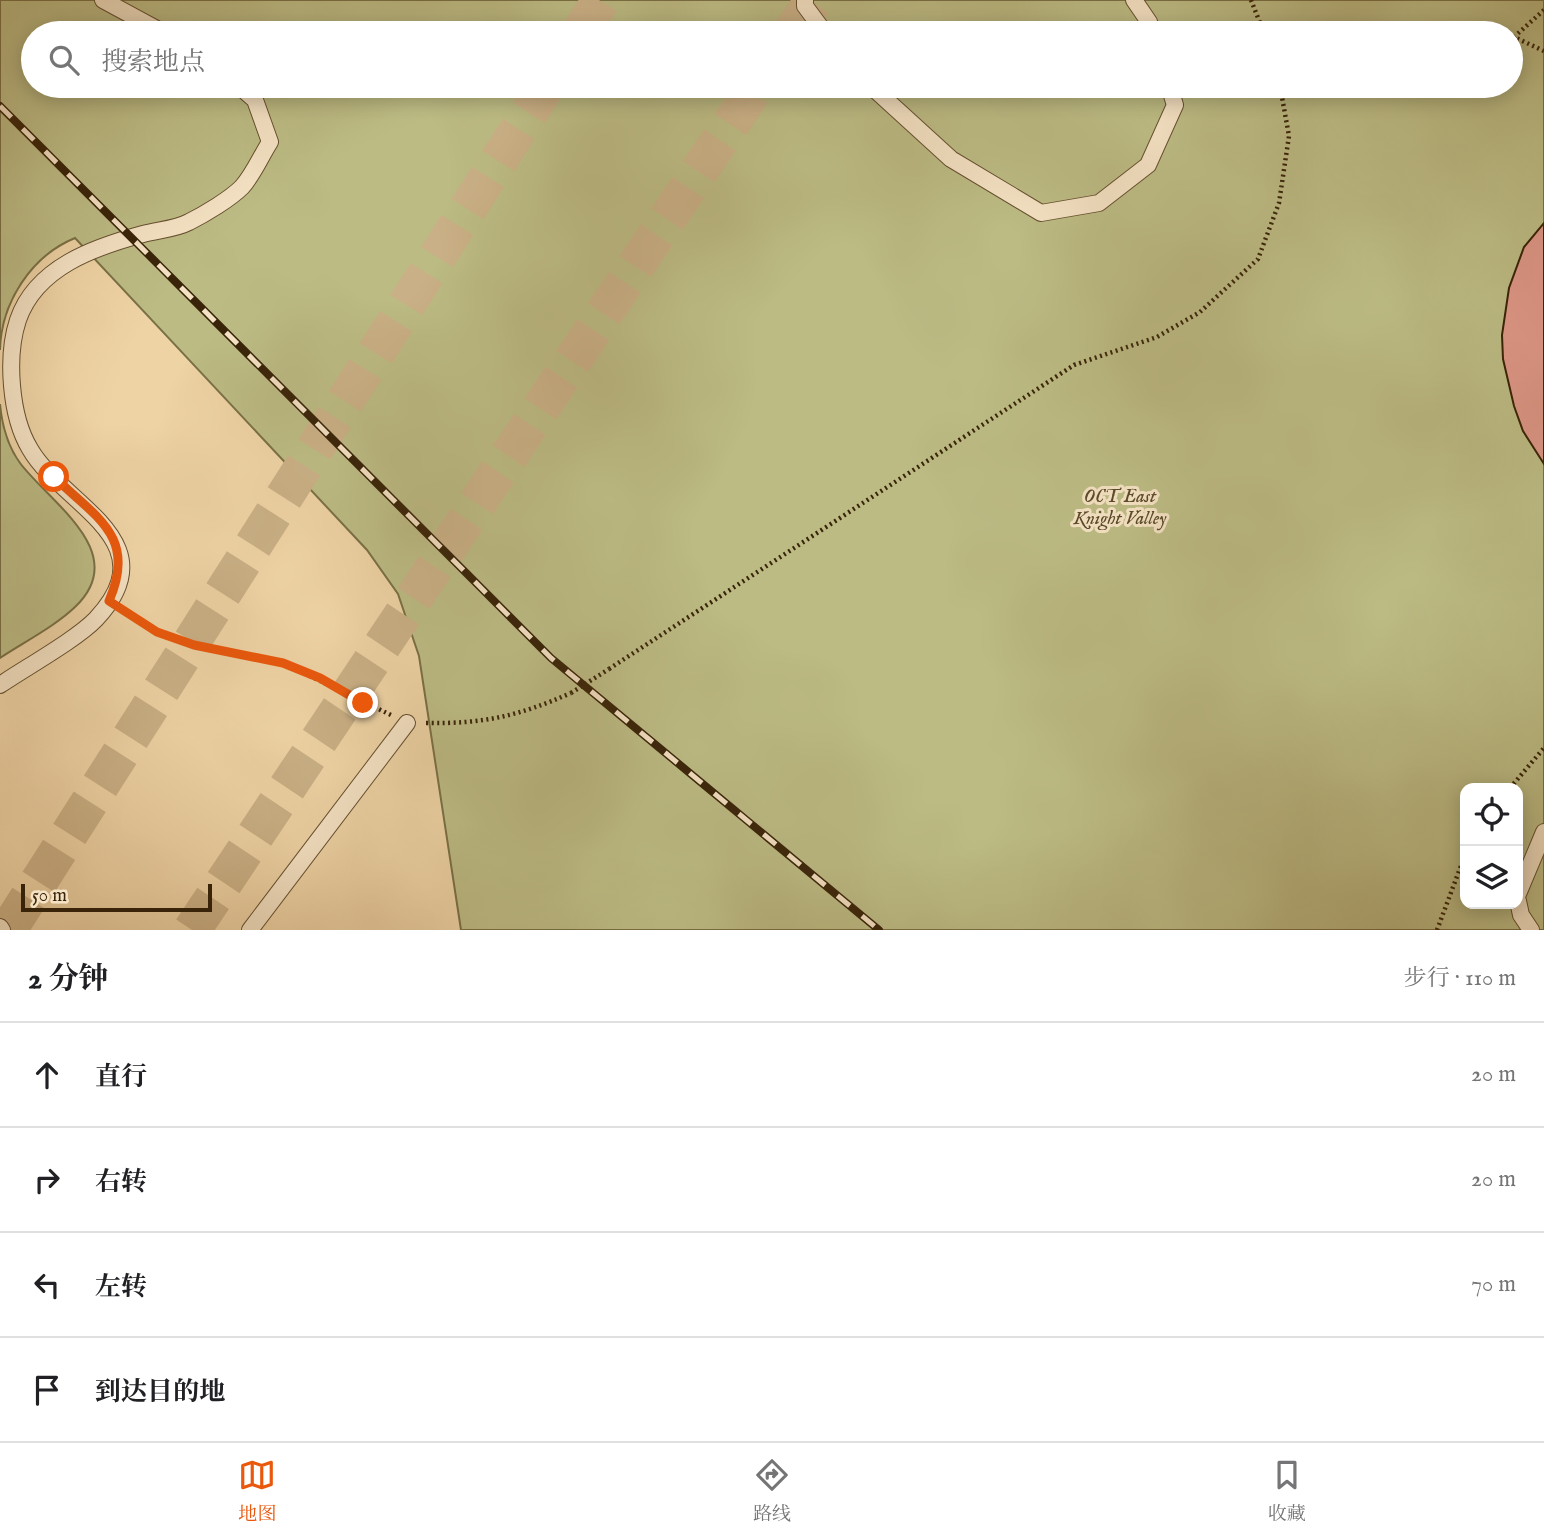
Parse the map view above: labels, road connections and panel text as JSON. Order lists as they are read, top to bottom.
{
  "parks": ["OCT East Knight Valley"],
  "scale_bar": "50 m",
  "page": {
    "search": "搜索地点",
    "scale": "50 m",
    "heading": ["2 分钟", "步行 · 110 m"],
    "list": [
      ["直行", "20 m"],
      ["右转", "20 m"],
      ["左转", "70 m"],
      "到达目的地"
    ],
    "nav": ["地图", "路线", "收藏"]
  }
}
